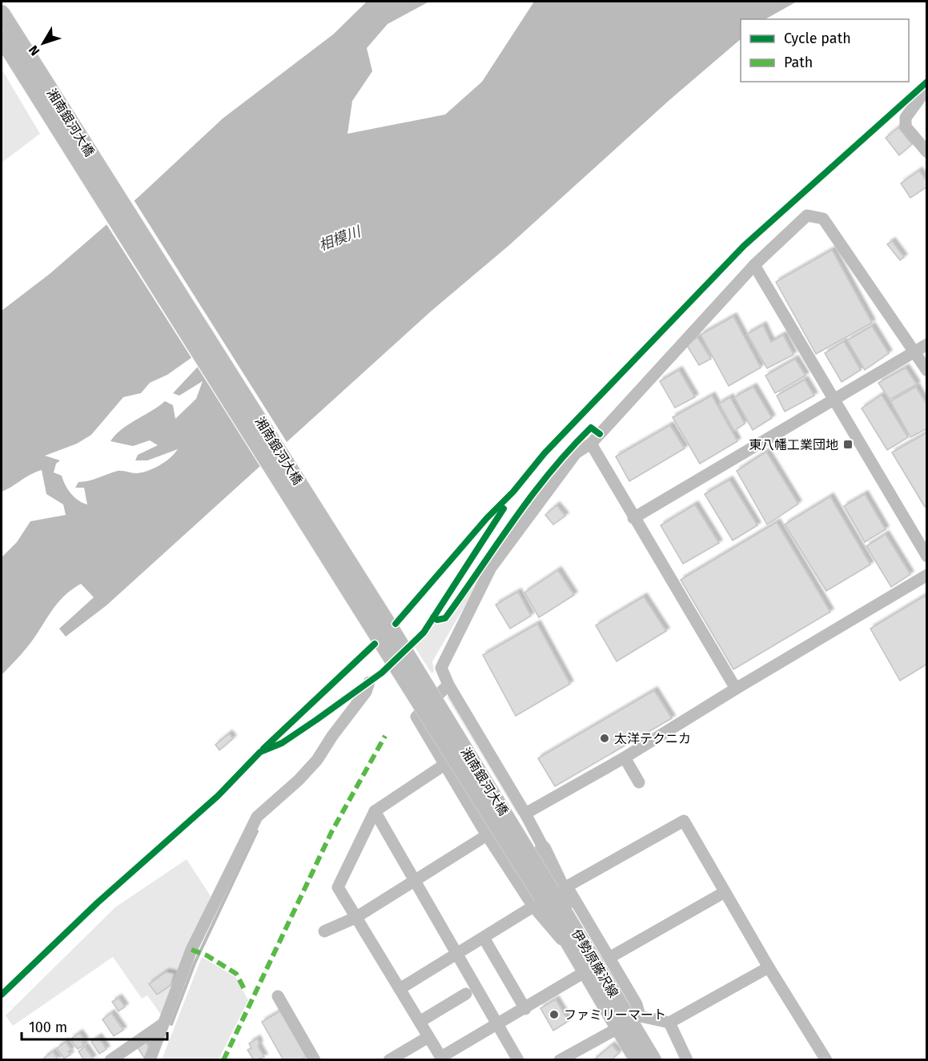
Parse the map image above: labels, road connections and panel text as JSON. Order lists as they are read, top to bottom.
{
  "streets": {
    "main road": ["湘南銀河大橋", "伊勢原藤沢線"]
  },
  "crossings": [
    ["湘南銀河大橋", "伊勢原藤沢線"]
  ],
  "water": ["相模川"],
  "places": {
    "transit": ["東八幡工業団地"],
    "other": ["太洋テクニカ", "ファミリーマート"]
  },
  "legend": ["Cycle path", "Path"],
  "scale_bar": "100 m",
  "north": "bottom left"
}
